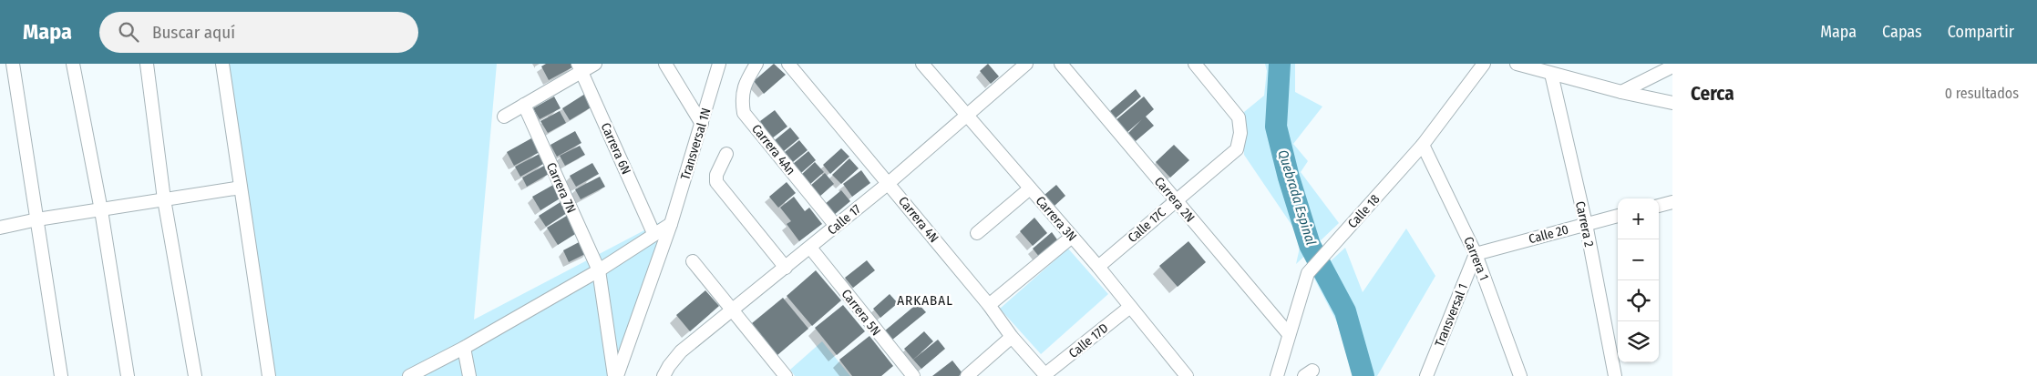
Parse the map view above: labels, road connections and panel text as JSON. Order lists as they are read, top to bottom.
{
  "streets": {
    "street": [
      "Transversal 1N",
      "Carrera 6N",
      "Carrera 4An",
      "Carrera 7N",
      "Carrera 2N",
      "Calle 18",
      "Carrera 3N",
      "Calle 17",
      "Carrera 4N",
      "Carrera 2",
      "Calle 17C",
      "Calle 20",
      "Carrera 1",
      "Carrera 5N",
      "Transversal 1",
      "Calle 17D"
    ]
  },
  "crossings": [
    ["Transversal 1N", "Carrera 7N"],
    ["Carrera 4An", "Calle 17"],
    ["Carrera 2N", "Calle 18"],
    ["Carrera 2N", "Calle 17C"],
    ["Calle 18", "Carrera 1"],
    ["Carrera 3N", "Calle 17"],
    ["Carrera 3N", "Calle 17C"],
    ["Carrera 3N", "Calle 17D"],
    ["Calle 17", "Carrera 4N"],
    ["Calle 17", "Carrera 5N"],
    ["Carrera 4N", "Calle 17D"],
    ["Carrera 2", "Calle 20"],
    ["Calle 20", "Carrera 1"],
    ["Calle 20", "Transversal 1"],
    ["Carrera 1", "Transversal 1"]
  ],
  "districts": ["ARKABAL"],
  "water": ["Quebrada Espinal"],
  "page": {
    "header": "Mapa",
    "search": "Buscar aquí",
    "nav": ["Mapa", "Capas", "Compartir"],
    "heading": ["Cerca", "0 resultados"],
    "map_buttons": ["+", "−"]
  }
}
